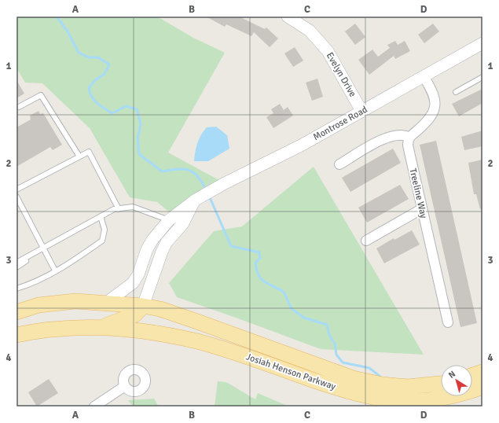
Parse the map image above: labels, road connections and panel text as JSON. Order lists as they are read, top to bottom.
{
  "streets": {
    "main road": ["Josiah Henson Parkway"],
    "street": ["Evelyn Drive", "Montrose Road", "Treeline Way"]
  },
  "crossings": [
    ["Evelyn Drive", "Montrose Road"],
    ["Montrose Road", "Josiah Henson Parkway"]
  ],
  "north": "top left",
  "grid": {
    "columns": [
      "A",
      "B",
      "C",
      "D"
    ],
    "rows": [
      "1",
      "2",
      "3",
      "4"
    ]
  }
}
